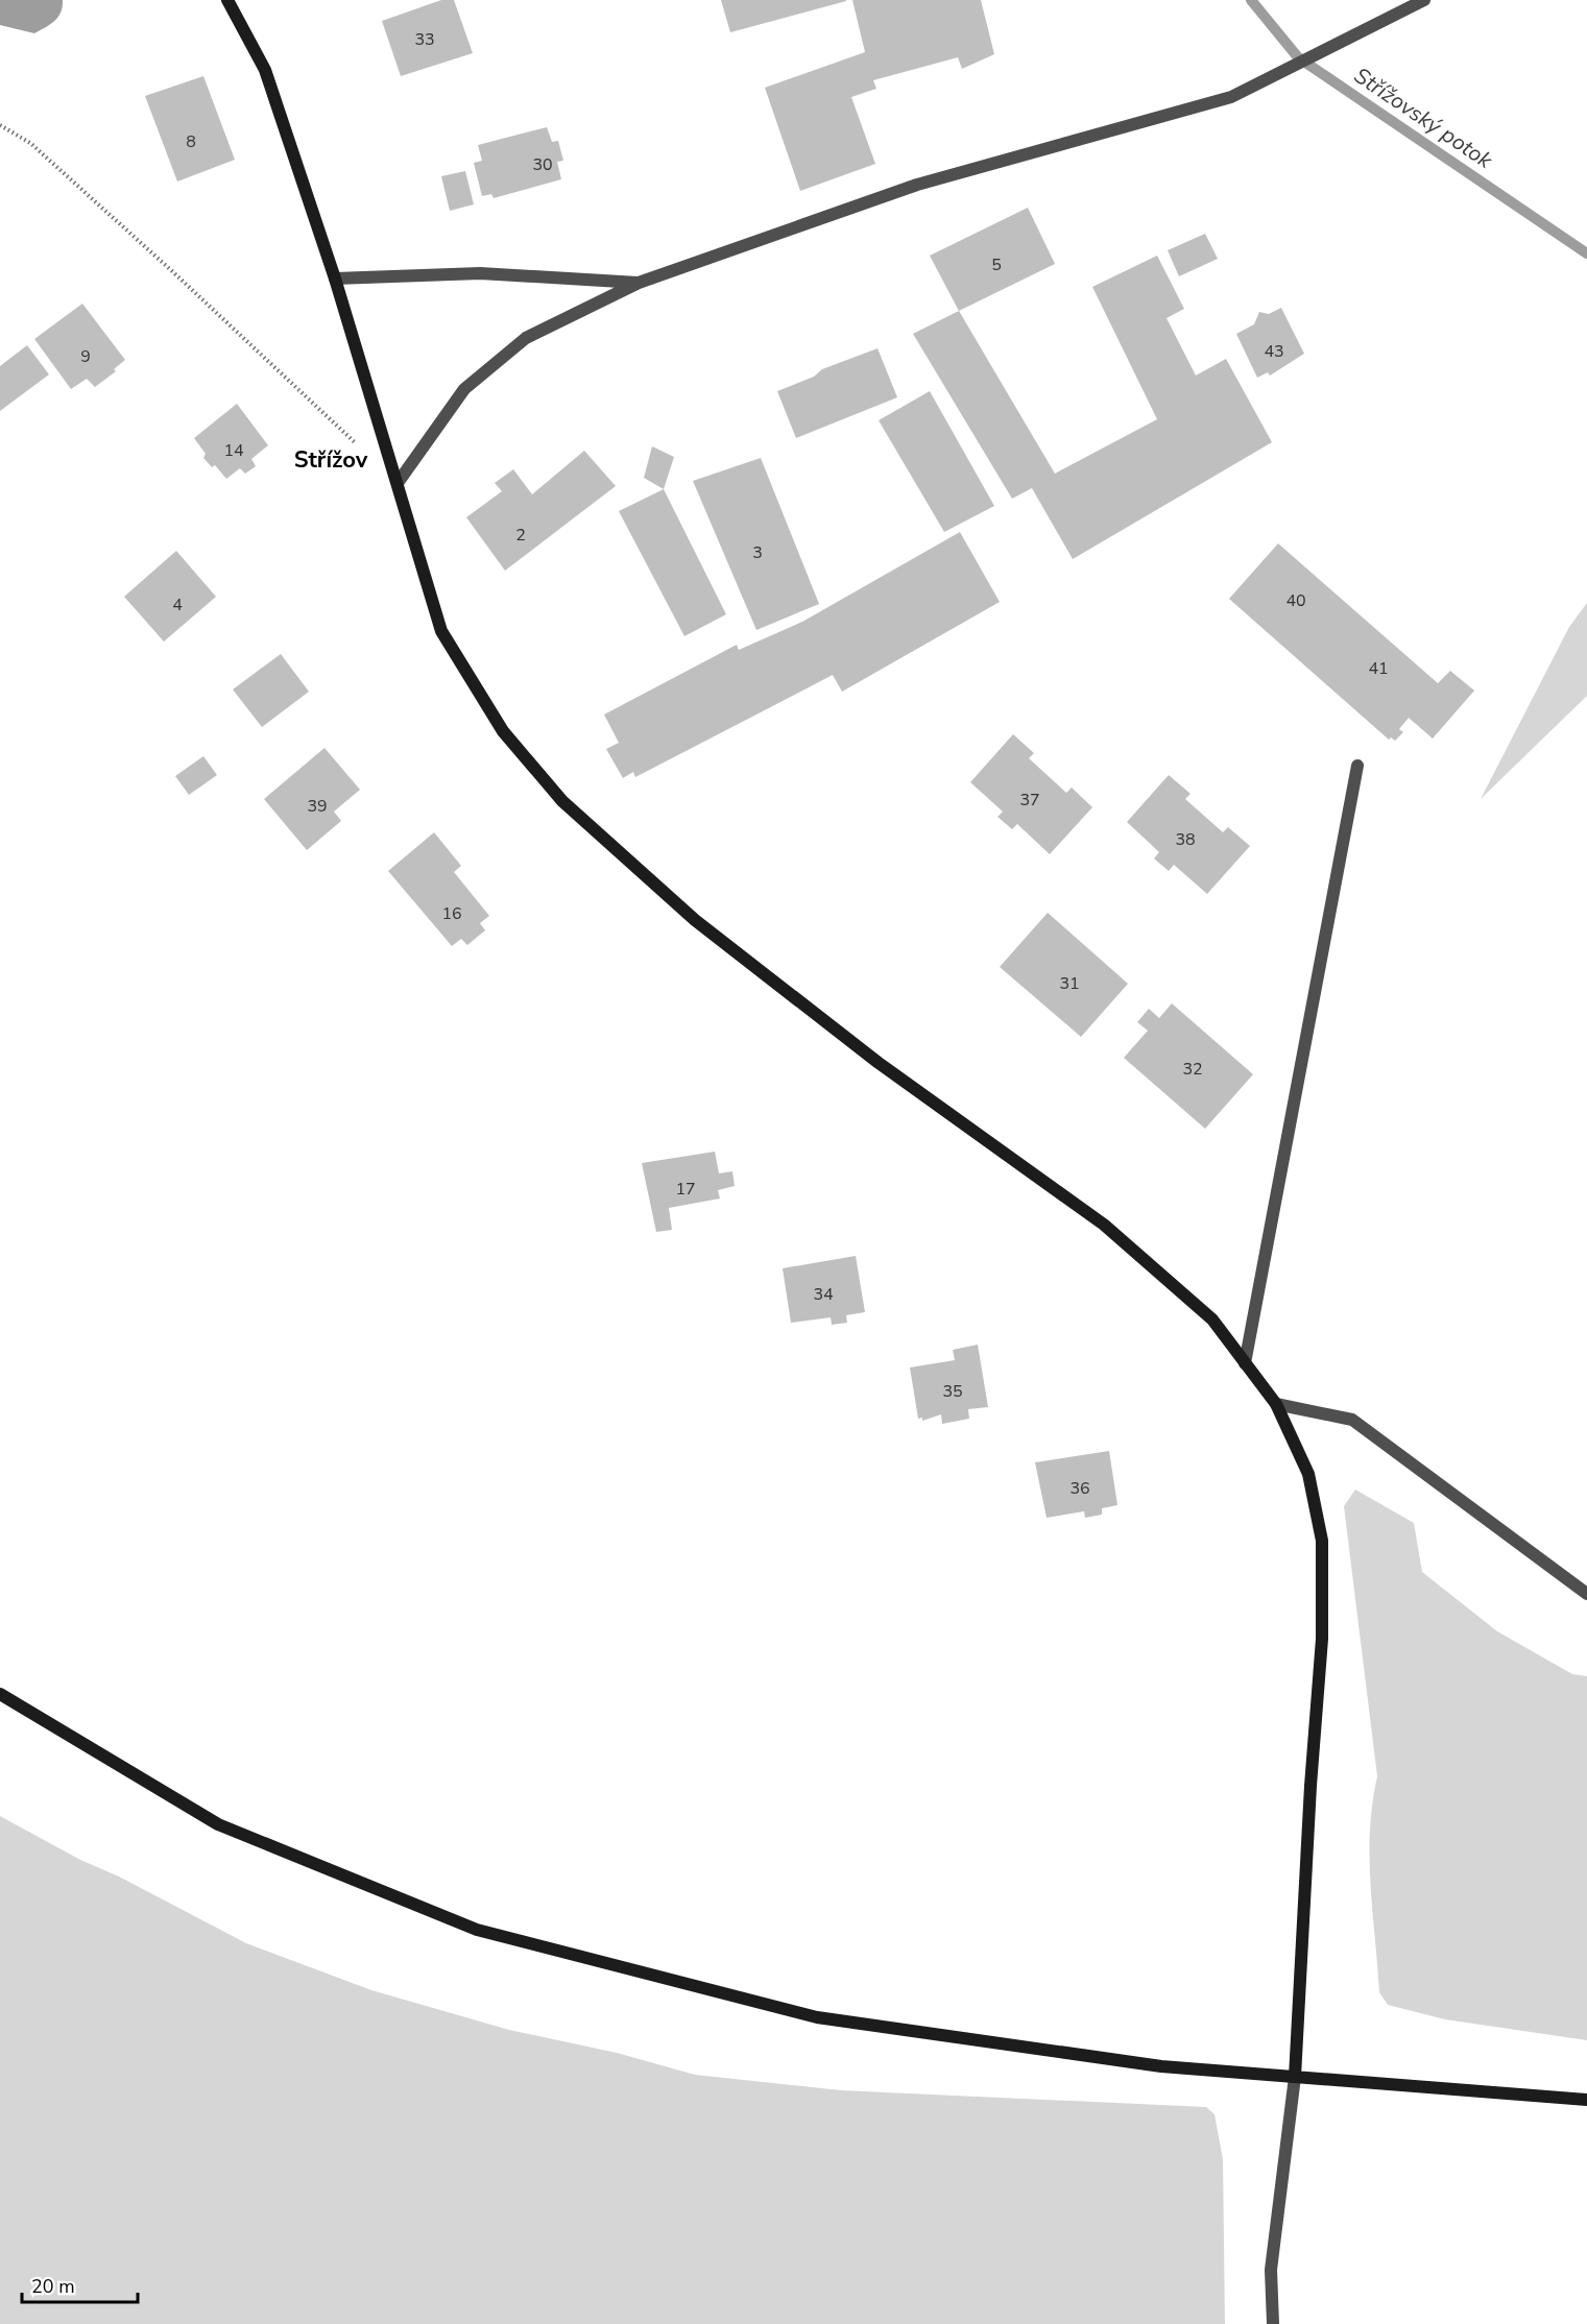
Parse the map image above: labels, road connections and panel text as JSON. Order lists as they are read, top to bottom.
{
  "districts": ["Střížov"],
  "water": ["Střížovský potok"],
  "house_numbers": [
    "33",
    "8",
    "30",
    "5",
    "43",
    "9",
    "14",
    "2",
    "3",
    "40",
    "4",
    "41",
    "37",
    "39",
    "38",
    "16",
    "31",
    "32",
    "17",
    "34",
    "35",
    "36"
  ],
  "scale_bar": "20 m"
}
